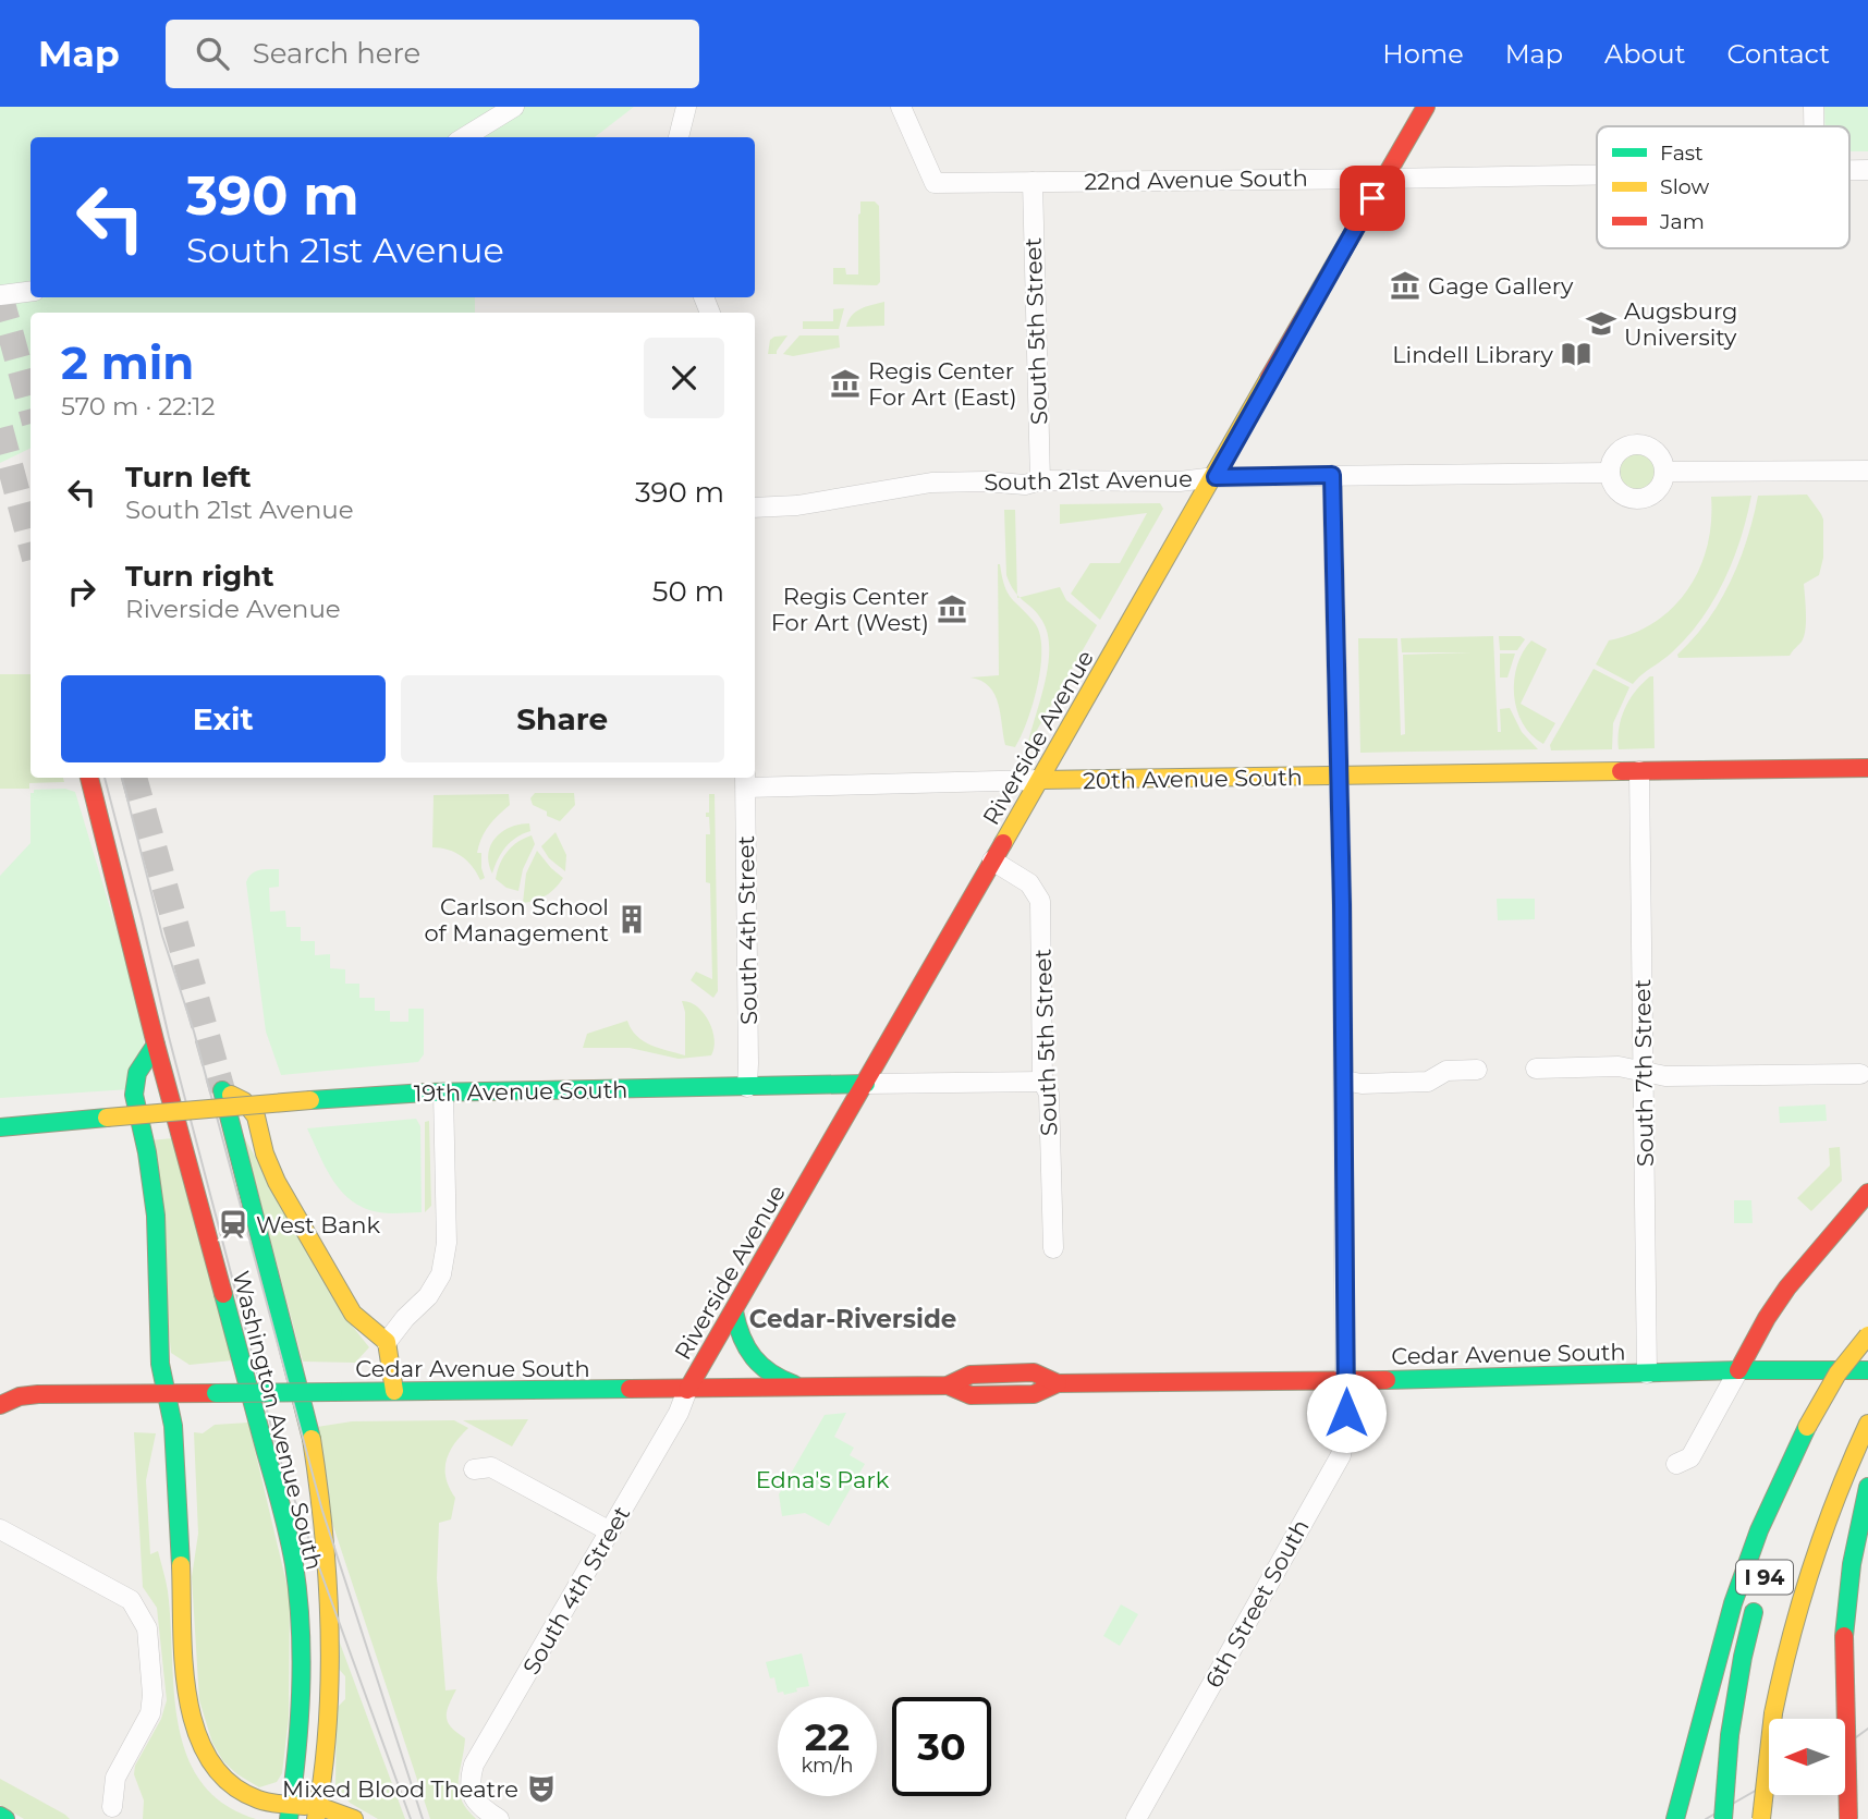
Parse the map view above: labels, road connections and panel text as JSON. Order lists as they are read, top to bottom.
{
  "streets": {
    "main road": [
      "Riverside Avenue",
      "20th Avenue South",
      "19th Avenue South",
      "Cedar Avenue South",
      "Washington Avenue South",
      "I 94"
    ],
    "street": [
      "22nd Avenue South",
      "South 5th Street",
      "South 21st Avenue",
      "South 4th Street",
      "South 7th Street",
      "6th Street South"
    ]
  },
  "crossings": [
    ["22nd Avenue South", "South 5th Street"],
    ["22nd Avenue South", "Riverside Avenue"],
    ["South 5th Street", "South 21st Avenue"],
    ["South 5th Street", "Riverside Avenue"],
    ["South 5th Street", "19th Avenue South"],
    ["South 21st Avenue", "Riverside Avenue"],
    ["South 21st Avenue", "6th Street South"],
    ["Riverside Avenue", "20th Avenue South"],
    ["Riverside Avenue", "South 4th Street"],
    ["Riverside Avenue", "19th Avenue South"],
    ["Riverside Avenue", "Cedar Avenue South"],
    ["20th Avenue South", "South 4th Street"],
    ["20th Avenue South", "South 7th Street"],
    ["20th Avenue South", "6th Street South"],
    ["South 4th Street", "19th Avenue South"],
    ["South 4th Street", "Cedar Avenue South"],
    ["South 7th Street", "Cedar Avenue South"],
    ["Cedar Avenue South", "6th Street South"]
  ],
  "districts": ["Cedar-Riverside"],
  "parks": ["Edna's Park"],
  "places": {
    "museum": ["Gage Gallery", "Regis Center For Art (East)", "Regis Center For Art (West)"],
    "school or university": ["Augsburg University"],
    "library": ["Lindell Library"],
    "building": ["Carlson School of Management"],
    "station": ["West Bank"],
    "theatre": ["Mixed Blood Theatre"]
  },
  "legend": ["Fast", "Slow", "Jam"],
  "north": "left",
  "page": {
    "header": "Map",
    "search": "Search here",
    "nav": [
      "Home",
      "Map",
      "About",
      "Contact"
    ],
    "turn": ["390 m", "South 21st Avenue"],
    "heading": ["2 min", "570 m · 22:12"],
    "list": [
      {
        "name": "Turn left",
        "note": "South 21st Avenue",
        "value": "390 m"
      },
      {
        "name": "Turn right",
        "note": "Riverside Avenue",
        "value": "50 m"
      }
    ],
    "buttons": ["Exit", "Share"],
    "speed": "22 km/h",
    "limit": "30"
  }
}
